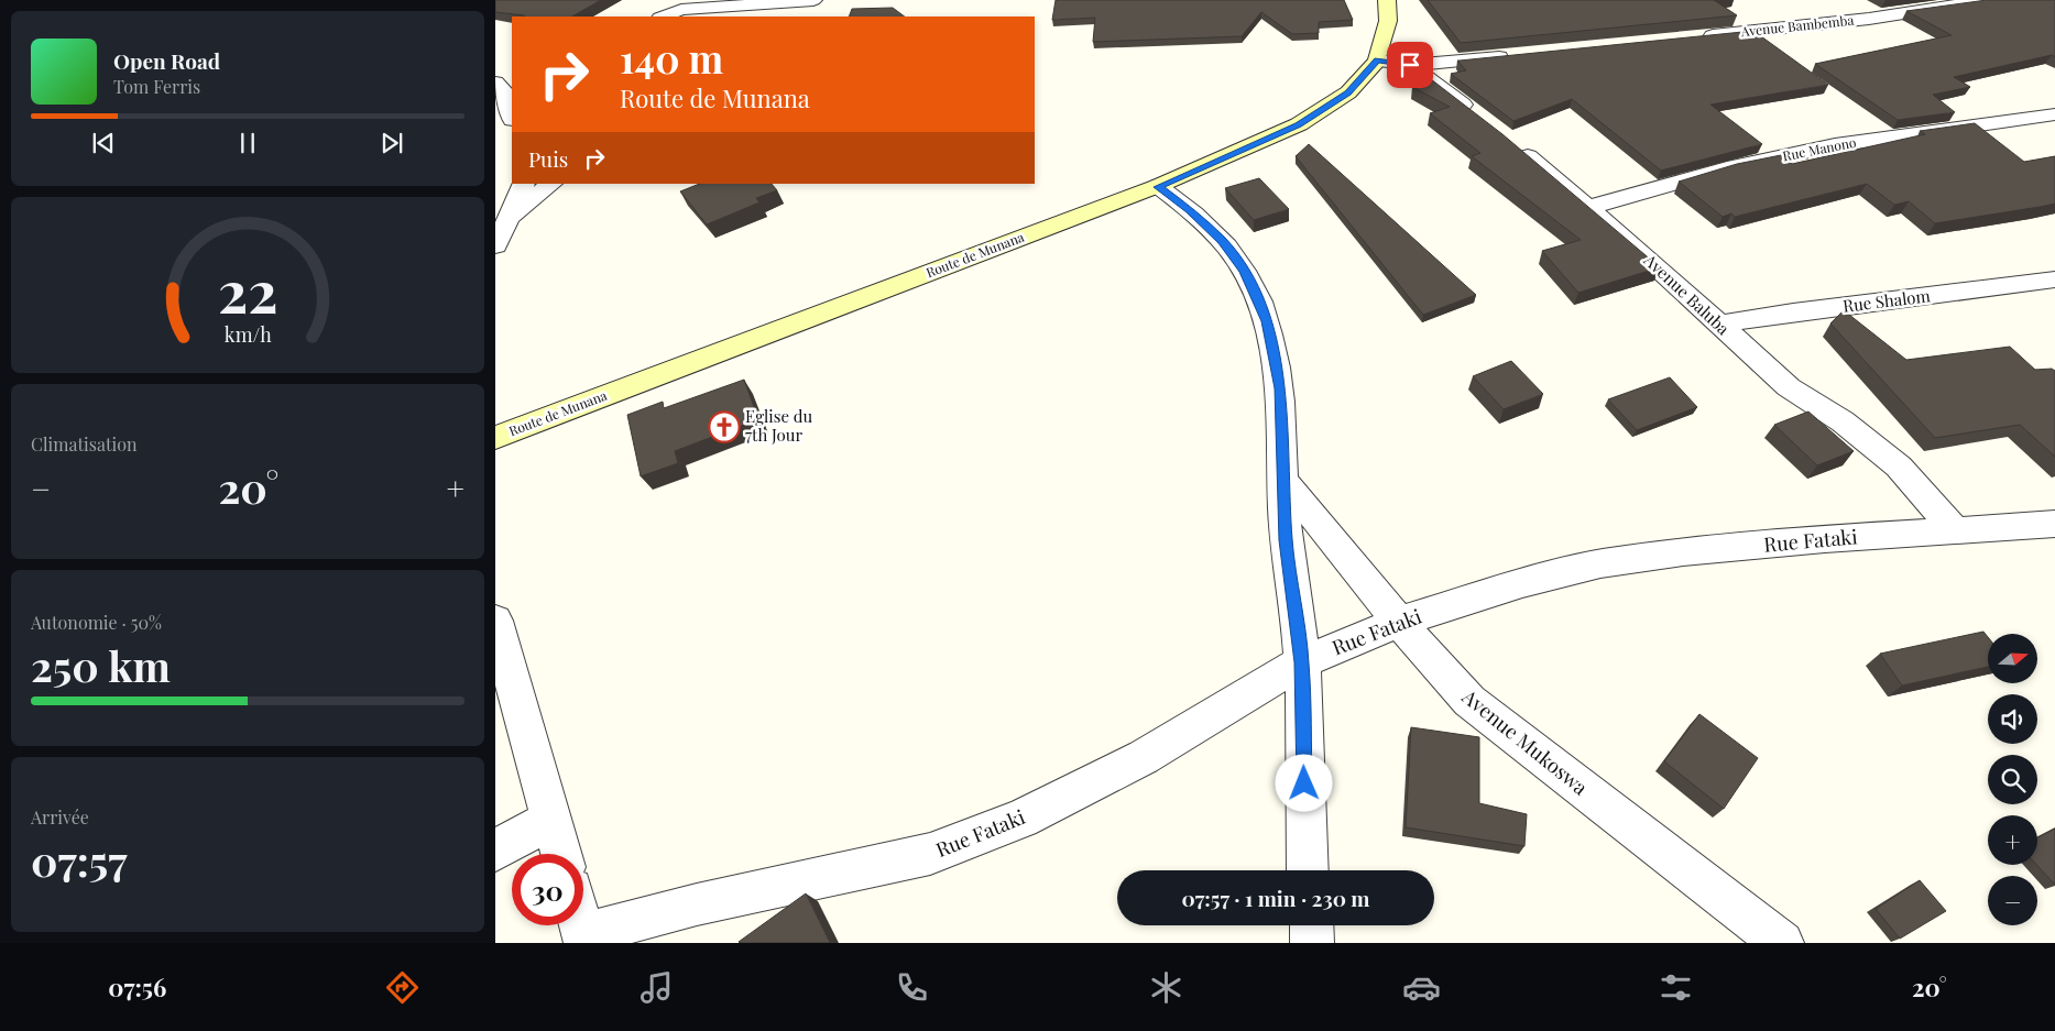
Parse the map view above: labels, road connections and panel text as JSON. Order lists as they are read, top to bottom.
{
  "streets": {
    "main road": ["Route de Munana"],
    "street": [
      "Avenue Bambemba",
      "Rue Manono",
      "Avenue Baluba",
      "Rue Shalom",
      "Rue Fataki",
      "Avenue Mukoswa"
    ]
  },
  "crossings": [
    ["Rue Manono", "Avenue Baluba"],
    ["Avenue Baluba", "Rue Shalom"],
    ["Avenue Baluba", "Rue Fataki"],
    ["Rue Fataki", "Avenue Mukoswa"]
  ],
  "places": {
    "church": ["Eglise du 7th Jour"]
  },
  "north": "right",
  "page": {
    "turn": ["140 m", "Route de Munana"],
    "song": ["Open Road", "Tom Ferris"],
    "then": "Puis",
    "tile": [
      "Climatisation",
      ["Autonomie · 50%", "250 km"],
      ["Arrivée", "07:57"]
    ],
    "heat": ["−", "20°", "+"],
    "map_buttons": ["+", "−"],
    "limit": "30",
    "trip": "07:57 · 1 min · 230 m",
    "tabs": ["07:56", "20°"],
    "gauge": ["22", "km/h"]
  }
}
